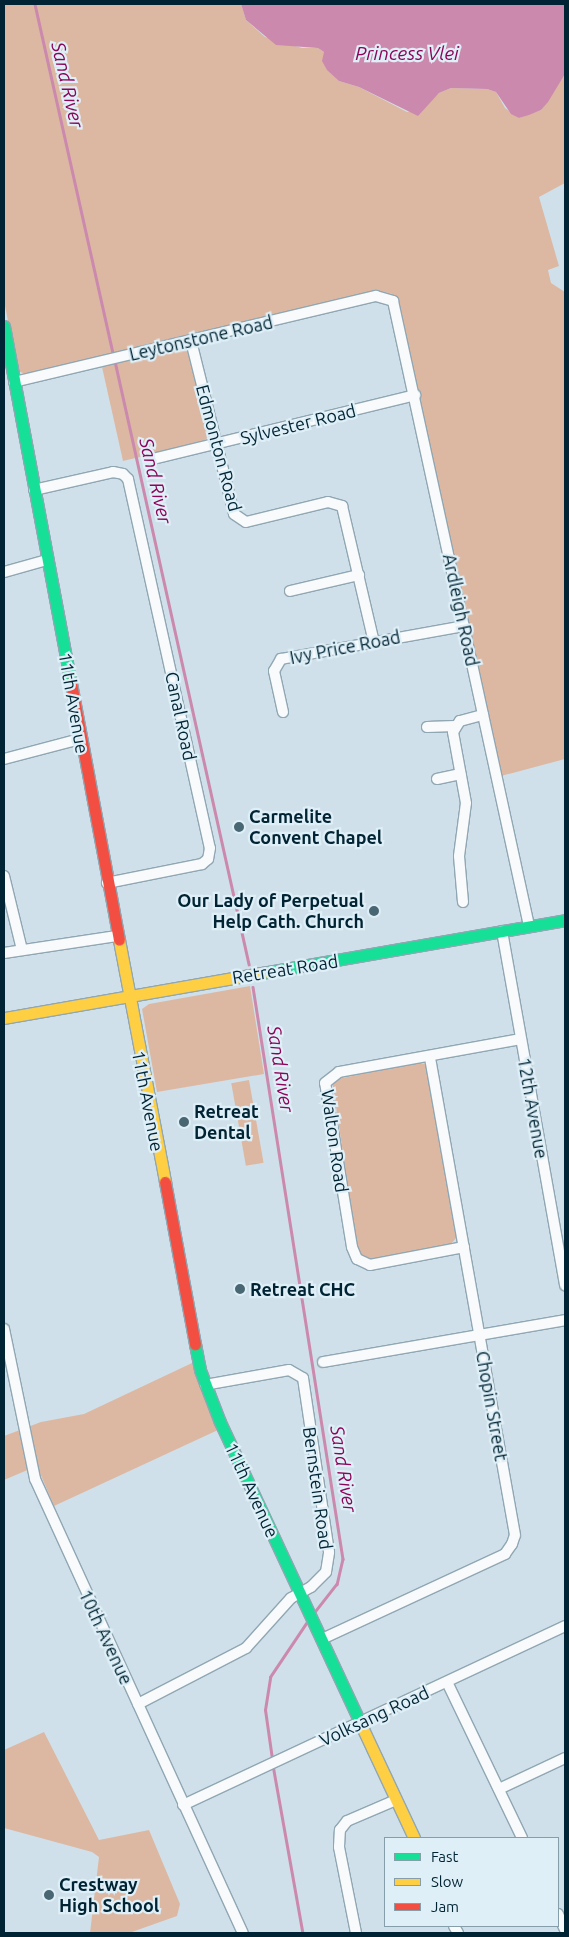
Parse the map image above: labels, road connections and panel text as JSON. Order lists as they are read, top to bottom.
{
  "streets": {
    "street": [
      "Leytonstone Road",
      "Sylvester Road",
      "Edmonton Road",
      "Ardleigh Road",
      "Ivy Price Road",
      "11th Avenue",
      "Canal Road",
      "Retreat Road",
      "12th Avenue",
      "Walton Road",
      "Chopin Street",
      "Bernstein Road",
      "10th Avenue",
      "Volksang Road"
    ]
  },
  "crossings": [
    ["Leytonstone Road", "Edmonton Road"],
    ["Leytonstone Road", "Ardleigh Road"],
    ["Leytonstone Road", "11th Avenue"],
    ["Sylvester Road", "Edmonton Road"],
    ["Sylvester Road", "Ardleigh Road"],
    ["Edmonton Road", "Ivy Price Road"],
    ["Ardleigh Road", "Ivy Price Road"],
    ["Ardleigh Road", "Retreat Road"],
    ["11th Avenue", "Canal Road"],
    ["11th Avenue", "Retreat Road"],
    ["11th Avenue", "Chopin Street"],
    ["11th Avenue", "Bernstein Road"],
    ["11th Avenue", "Volksang Road"],
    ["Retreat Road", "12th Avenue"],
    ["12th Avenue", "Walton Road"],
    ["Walton Road", "Chopin Street"],
    ["Bernstein Road", "10th Avenue"],
    ["10th Avenue", "Volksang Road"]
  ],
  "water": ["Princess Vlei", "Sand River"],
  "places": [
    "Carmelite Convent Chapel",
    "Our Lady of Perpetual Help Cath. Church",
    "Retreat Dental",
    "Retreat CHC",
    "Crestway High School"
  ],
  "legend": ["Fast", "Slow", "Jam"]
}
